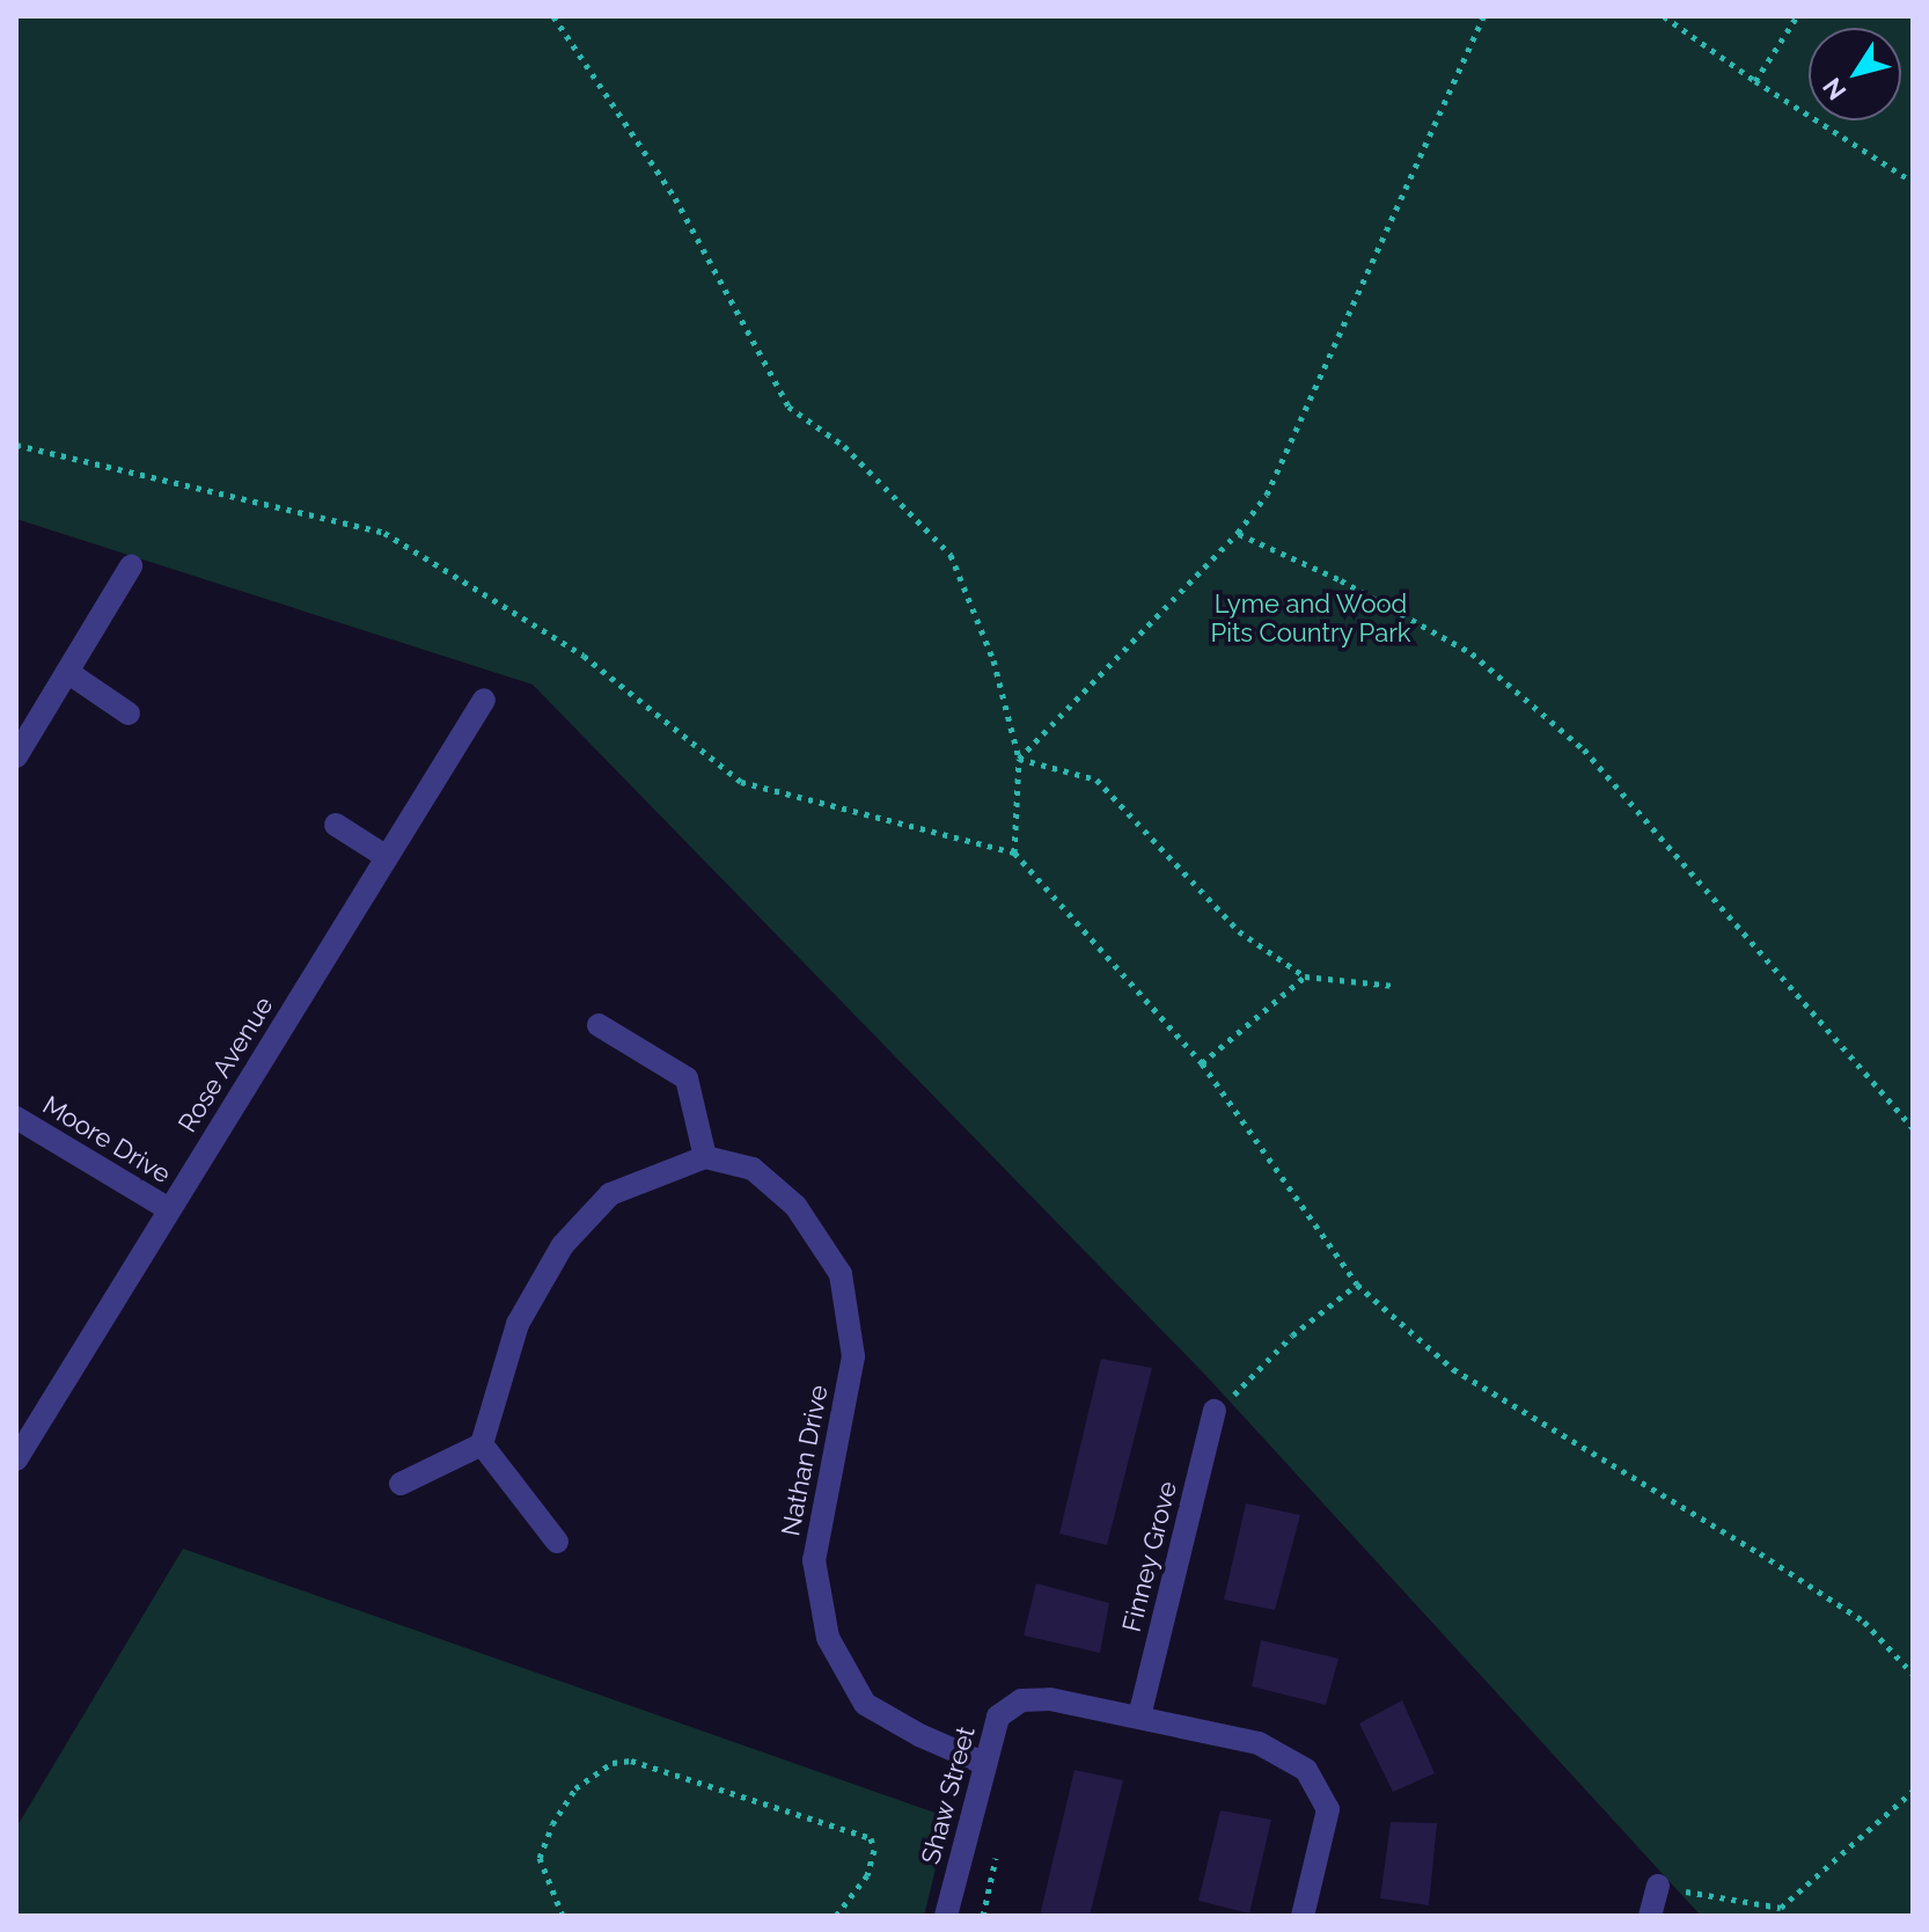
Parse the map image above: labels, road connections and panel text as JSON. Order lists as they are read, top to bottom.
{
  "streets": {
    "street": [
      "Rose Avenue",
      "Moore Drive",
      "Nathan Drive",
      "Finney Grove",
      "Shaw Street"
    ]
  },
  "crossings": [
    ["Rose Avenue", "Moore Drive"],
    ["Nathan Drive", "Shaw Street"],
    ["Finney Grove", "Shaw Street"]
  ],
  "parks": ["Lyme and Wood Pits Country Park"],
  "north": "bottom left"
}
